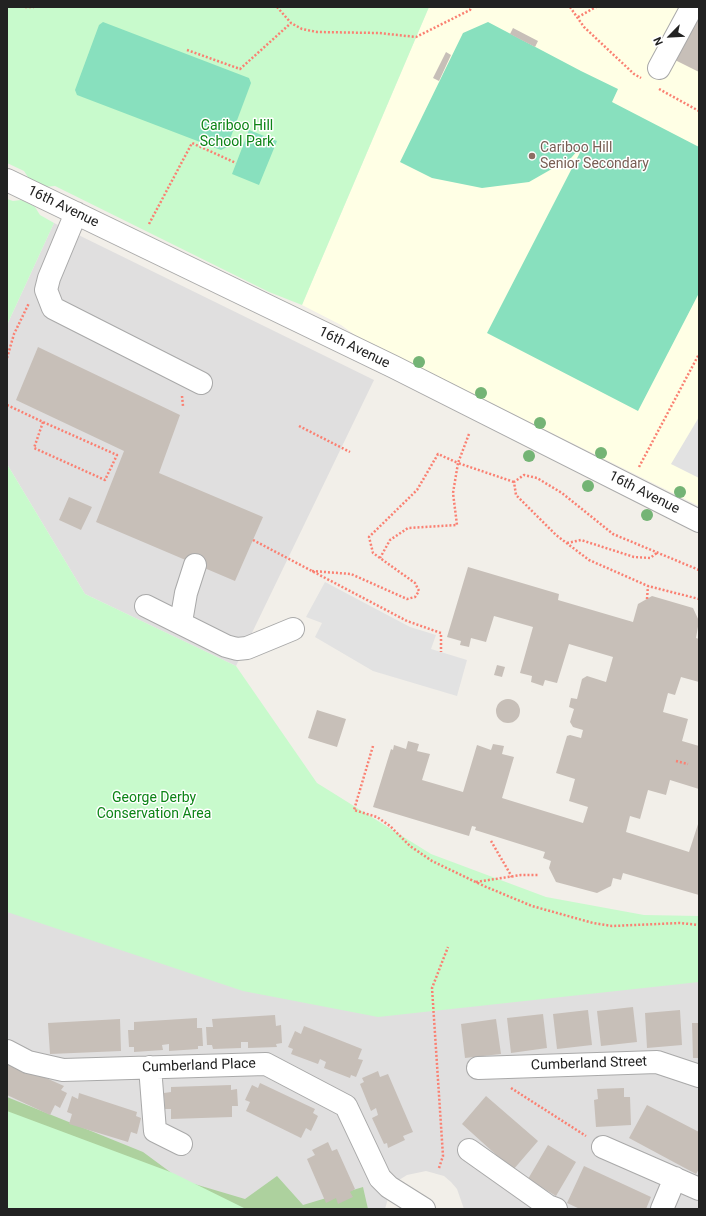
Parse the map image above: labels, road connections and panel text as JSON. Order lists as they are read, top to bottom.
{
  "streets": {
    "street": ["16th Avenue", "Cumberland Street", "Cumberland Place"]
  },
  "parks": ["Cariboo Hill School Park", "George Derby Conservation Area"],
  "places": ["Cariboo Hill Senior Secondary"],
  "north": "bottom left"
}
